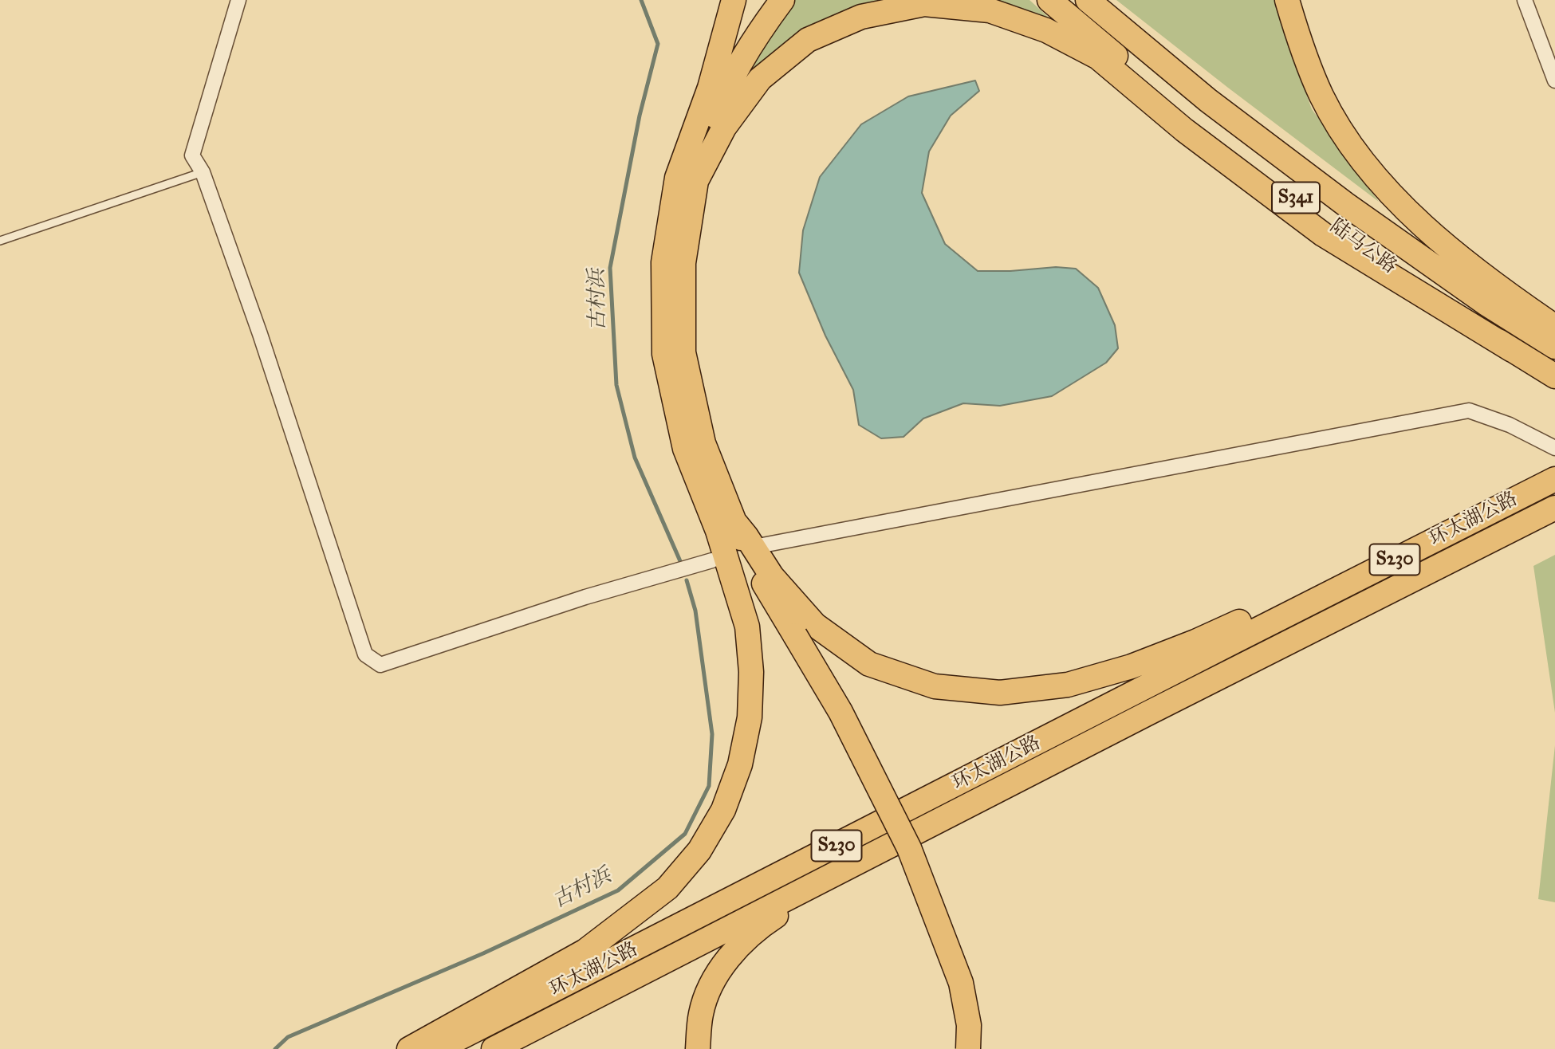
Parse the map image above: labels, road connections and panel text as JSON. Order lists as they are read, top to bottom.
{
  "streets": {
    "highway": [
      "S341",
      "陆马公路",
      "环太湖公路",
      "S230"
    ]
  },
  "water": ["古村浜"]
}
